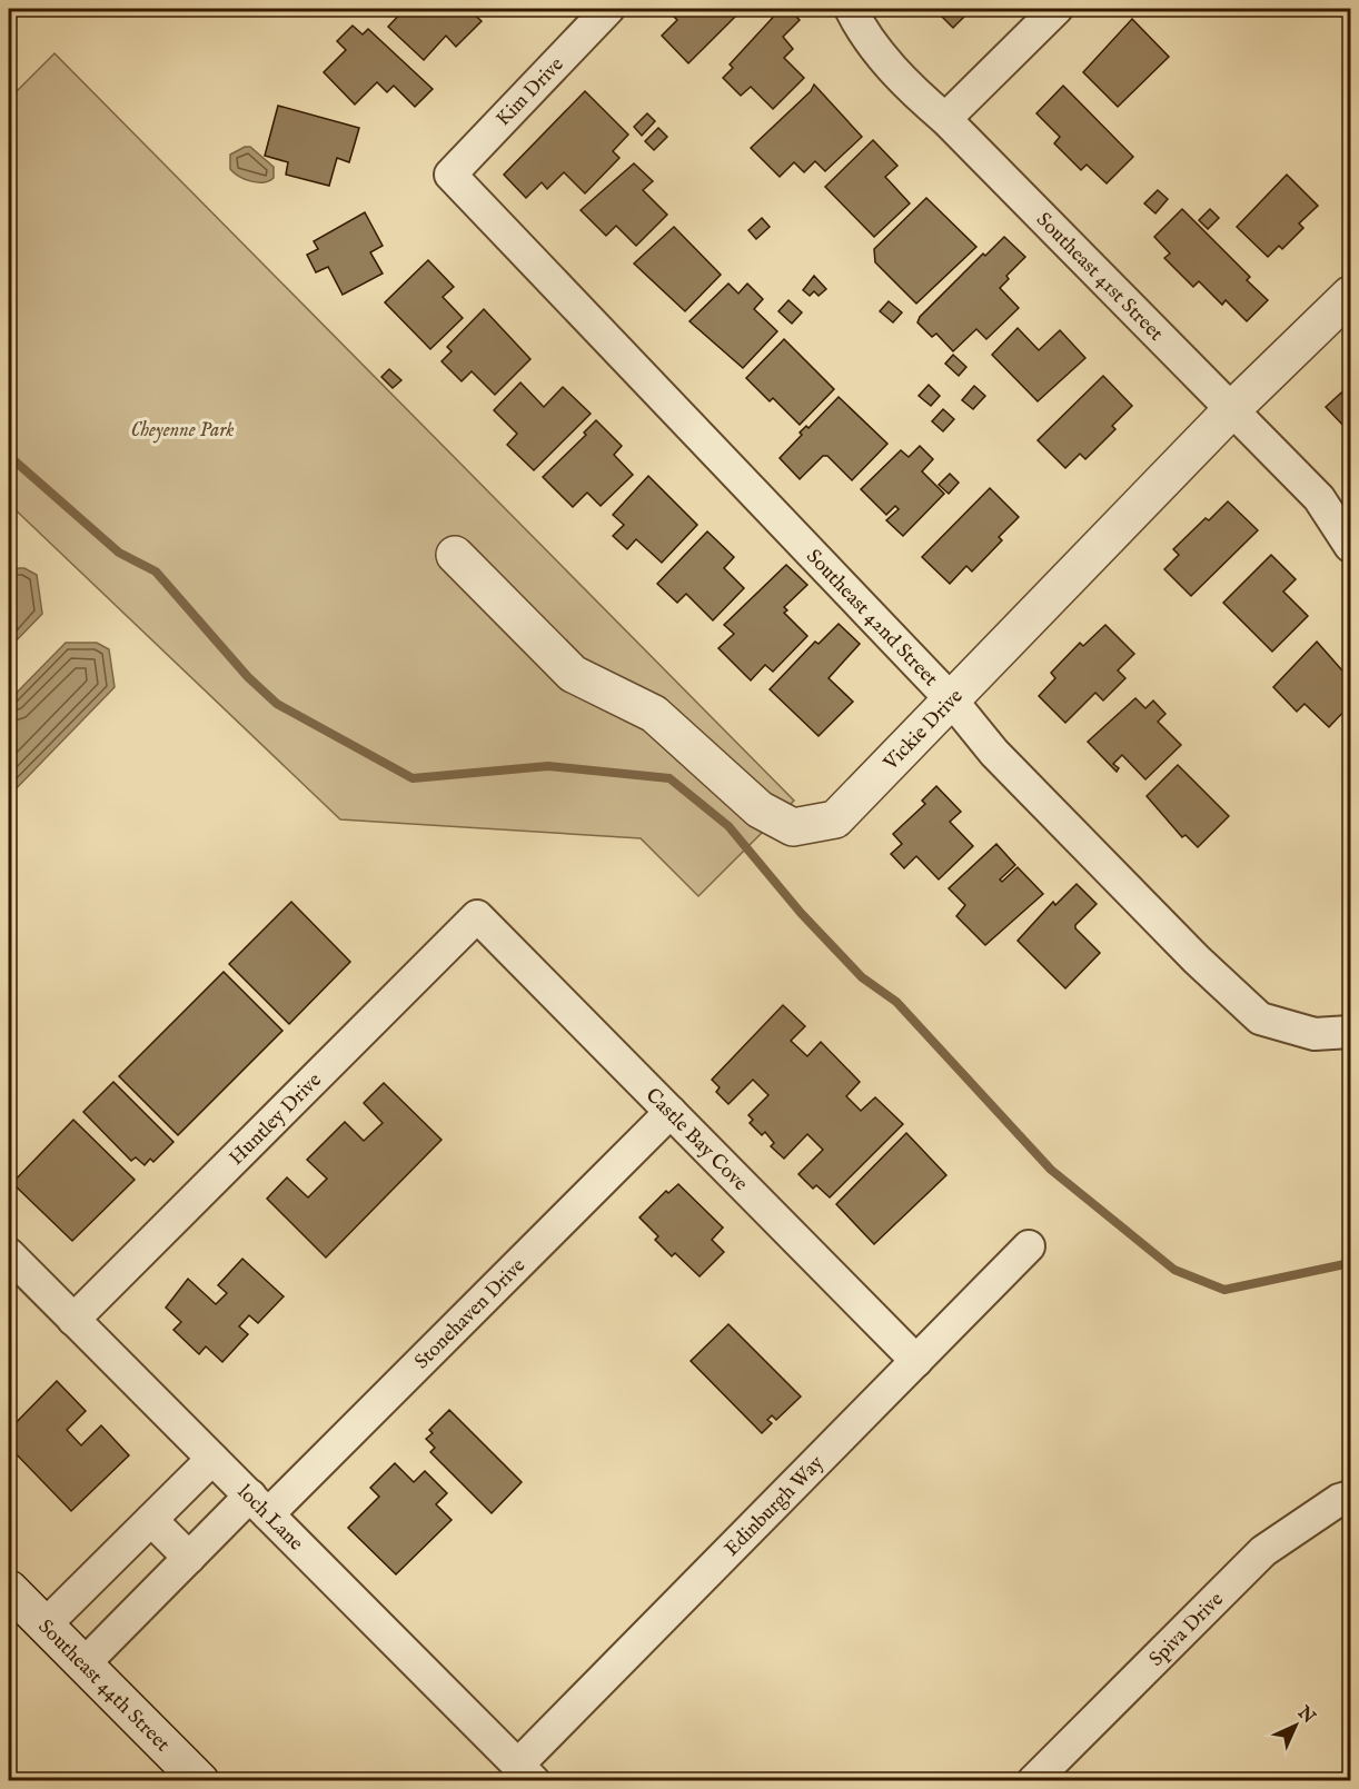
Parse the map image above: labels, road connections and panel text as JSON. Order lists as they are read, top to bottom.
{
  "streets": {
    "street": [
      "Kim Drive",
      "Southeast 41st Street",
      "Southeast 42nd Street",
      "Vickie Drive",
      "Huntley Drive",
      "Castle Bay Cove",
      "Stonehaven Drive",
      "Edinburgh Way",
      "loch Lane",
      "Spiva Drive",
      "Southeast 44th Street"
    ]
  },
  "crossings": [
    ["Kim Drive", "Southeast 42nd Street"],
    ["Southeast 41st Street", "Vickie Drive"],
    ["Southeast 42nd Street", "Vickie Drive"],
    ["Huntley Drive", "Castle Bay Cove"],
    ["Huntley Drive", "loch Lane"],
    ["Castle Bay Cove", "Stonehaven Drive"],
    ["Castle Bay Cove", "Edinburgh Way"],
    ["Stonehaven Drive", "loch Lane"],
    ["Stonehaven Drive", "Southeast 44th Street"],
    ["Edinburgh Way", "loch Lane"]
  ],
  "parks": ["Cheyenne Park"],
  "north": "top right"
}
